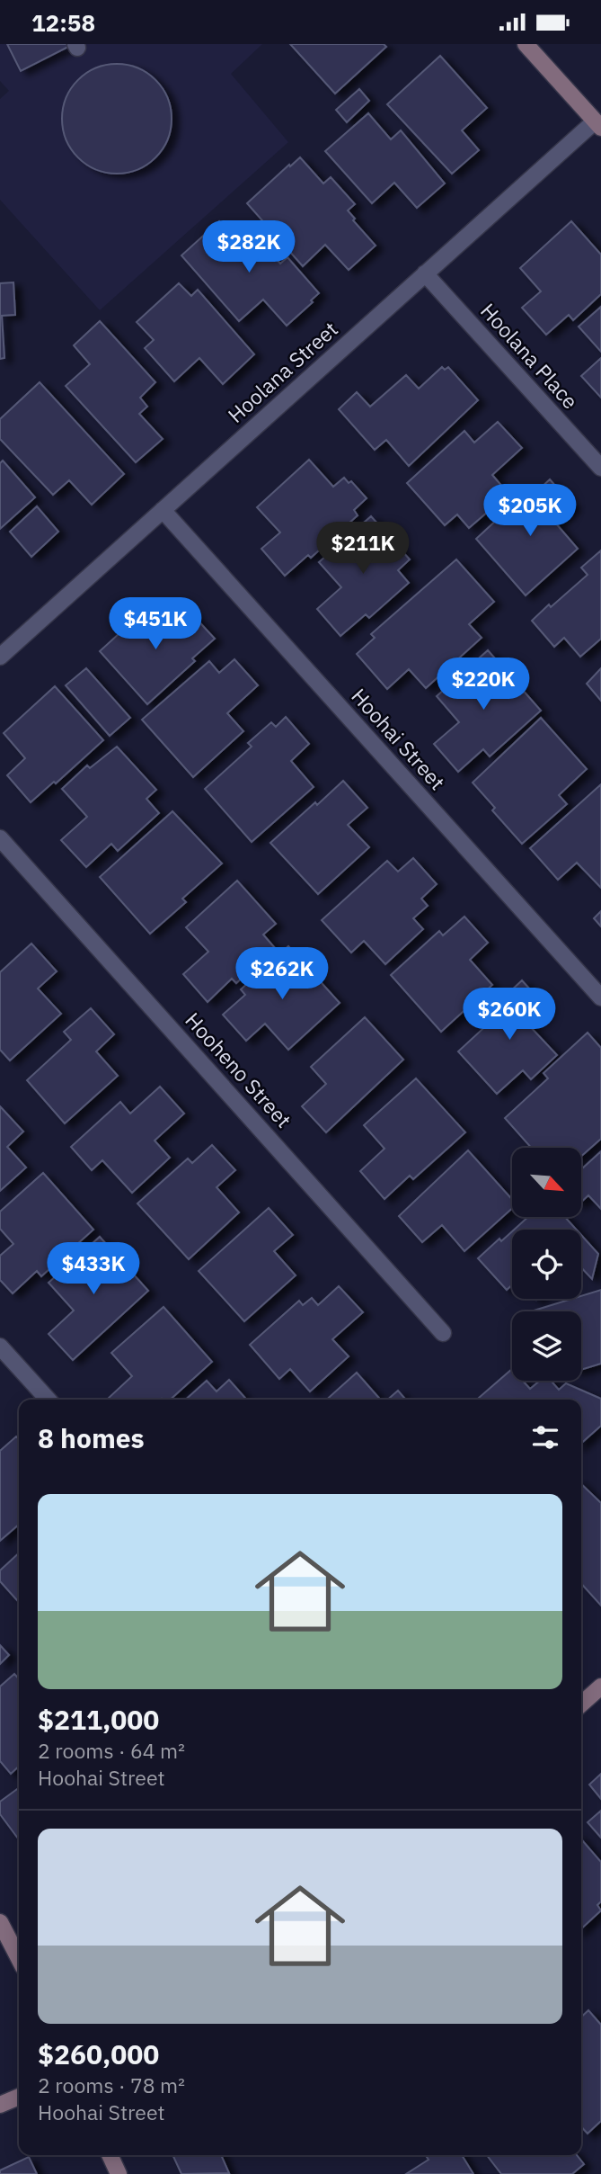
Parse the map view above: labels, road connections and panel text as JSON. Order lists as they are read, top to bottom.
{
  "streets": {
    "street": [
      "Hoolana Place",
      "Hoolana Street",
      "Hoohai Street",
      "Hooheno Street"
    ]
  },
  "crossings": [
    ["Hoolana Place", "Hoolana Street"],
    ["Hoolana Street", "Hoohai Street"]
  ],
  "north": "bottom right",
  "page": {
    "status": "12:58",
    "price": [
      "$282K",
      "$205K",
      "$211K",
      "$451K",
      "$220K",
      "$262K",
      "$260K",
      "$433K"
    ],
    "heading": "8 homes",
    "list": [
      {
        "name": "$211,000",
        "note": "2 rooms · 64 m² · Hoohai Street"
      },
      {
        "name": "$260,000",
        "note": "2 rooms · 78 m² · Hoohai Street"
      }
    ]
  }
}
